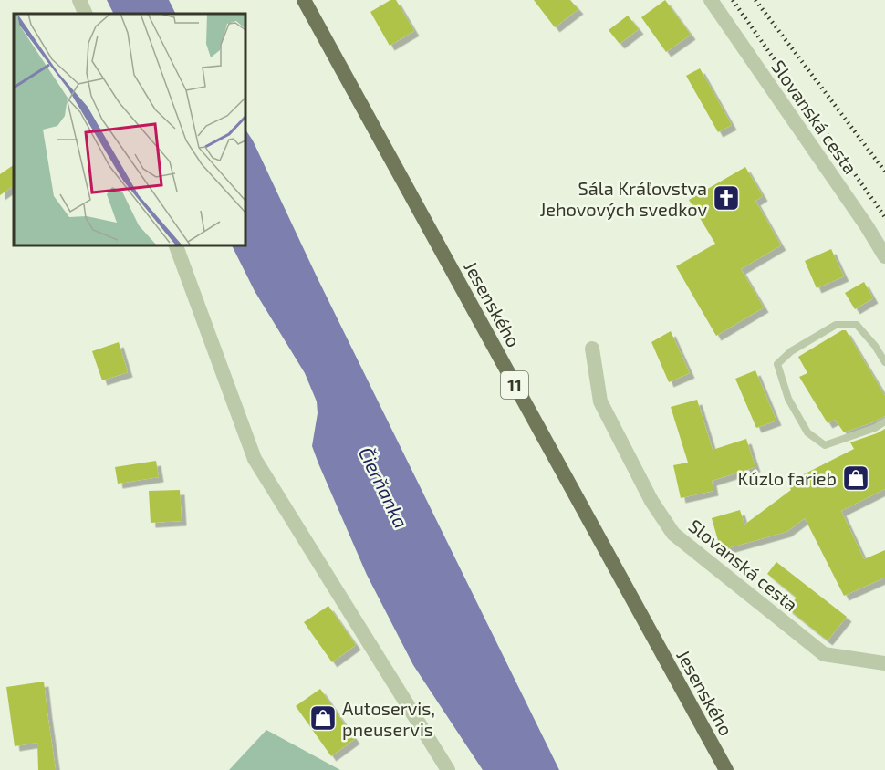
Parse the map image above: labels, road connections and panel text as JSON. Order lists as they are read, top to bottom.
{
  "streets": {
    "main road": ["Jesenského", "11"],
    "street": ["Slovanská cesta"]
  },
  "water": ["Čierňanka"],
  "places": {
    "church": ["Sála Kráľovstva Jehovových svedkov"],
    "shop": ["Kúzlo farieb", "Autoservis, pneuservis"]
  }
}
